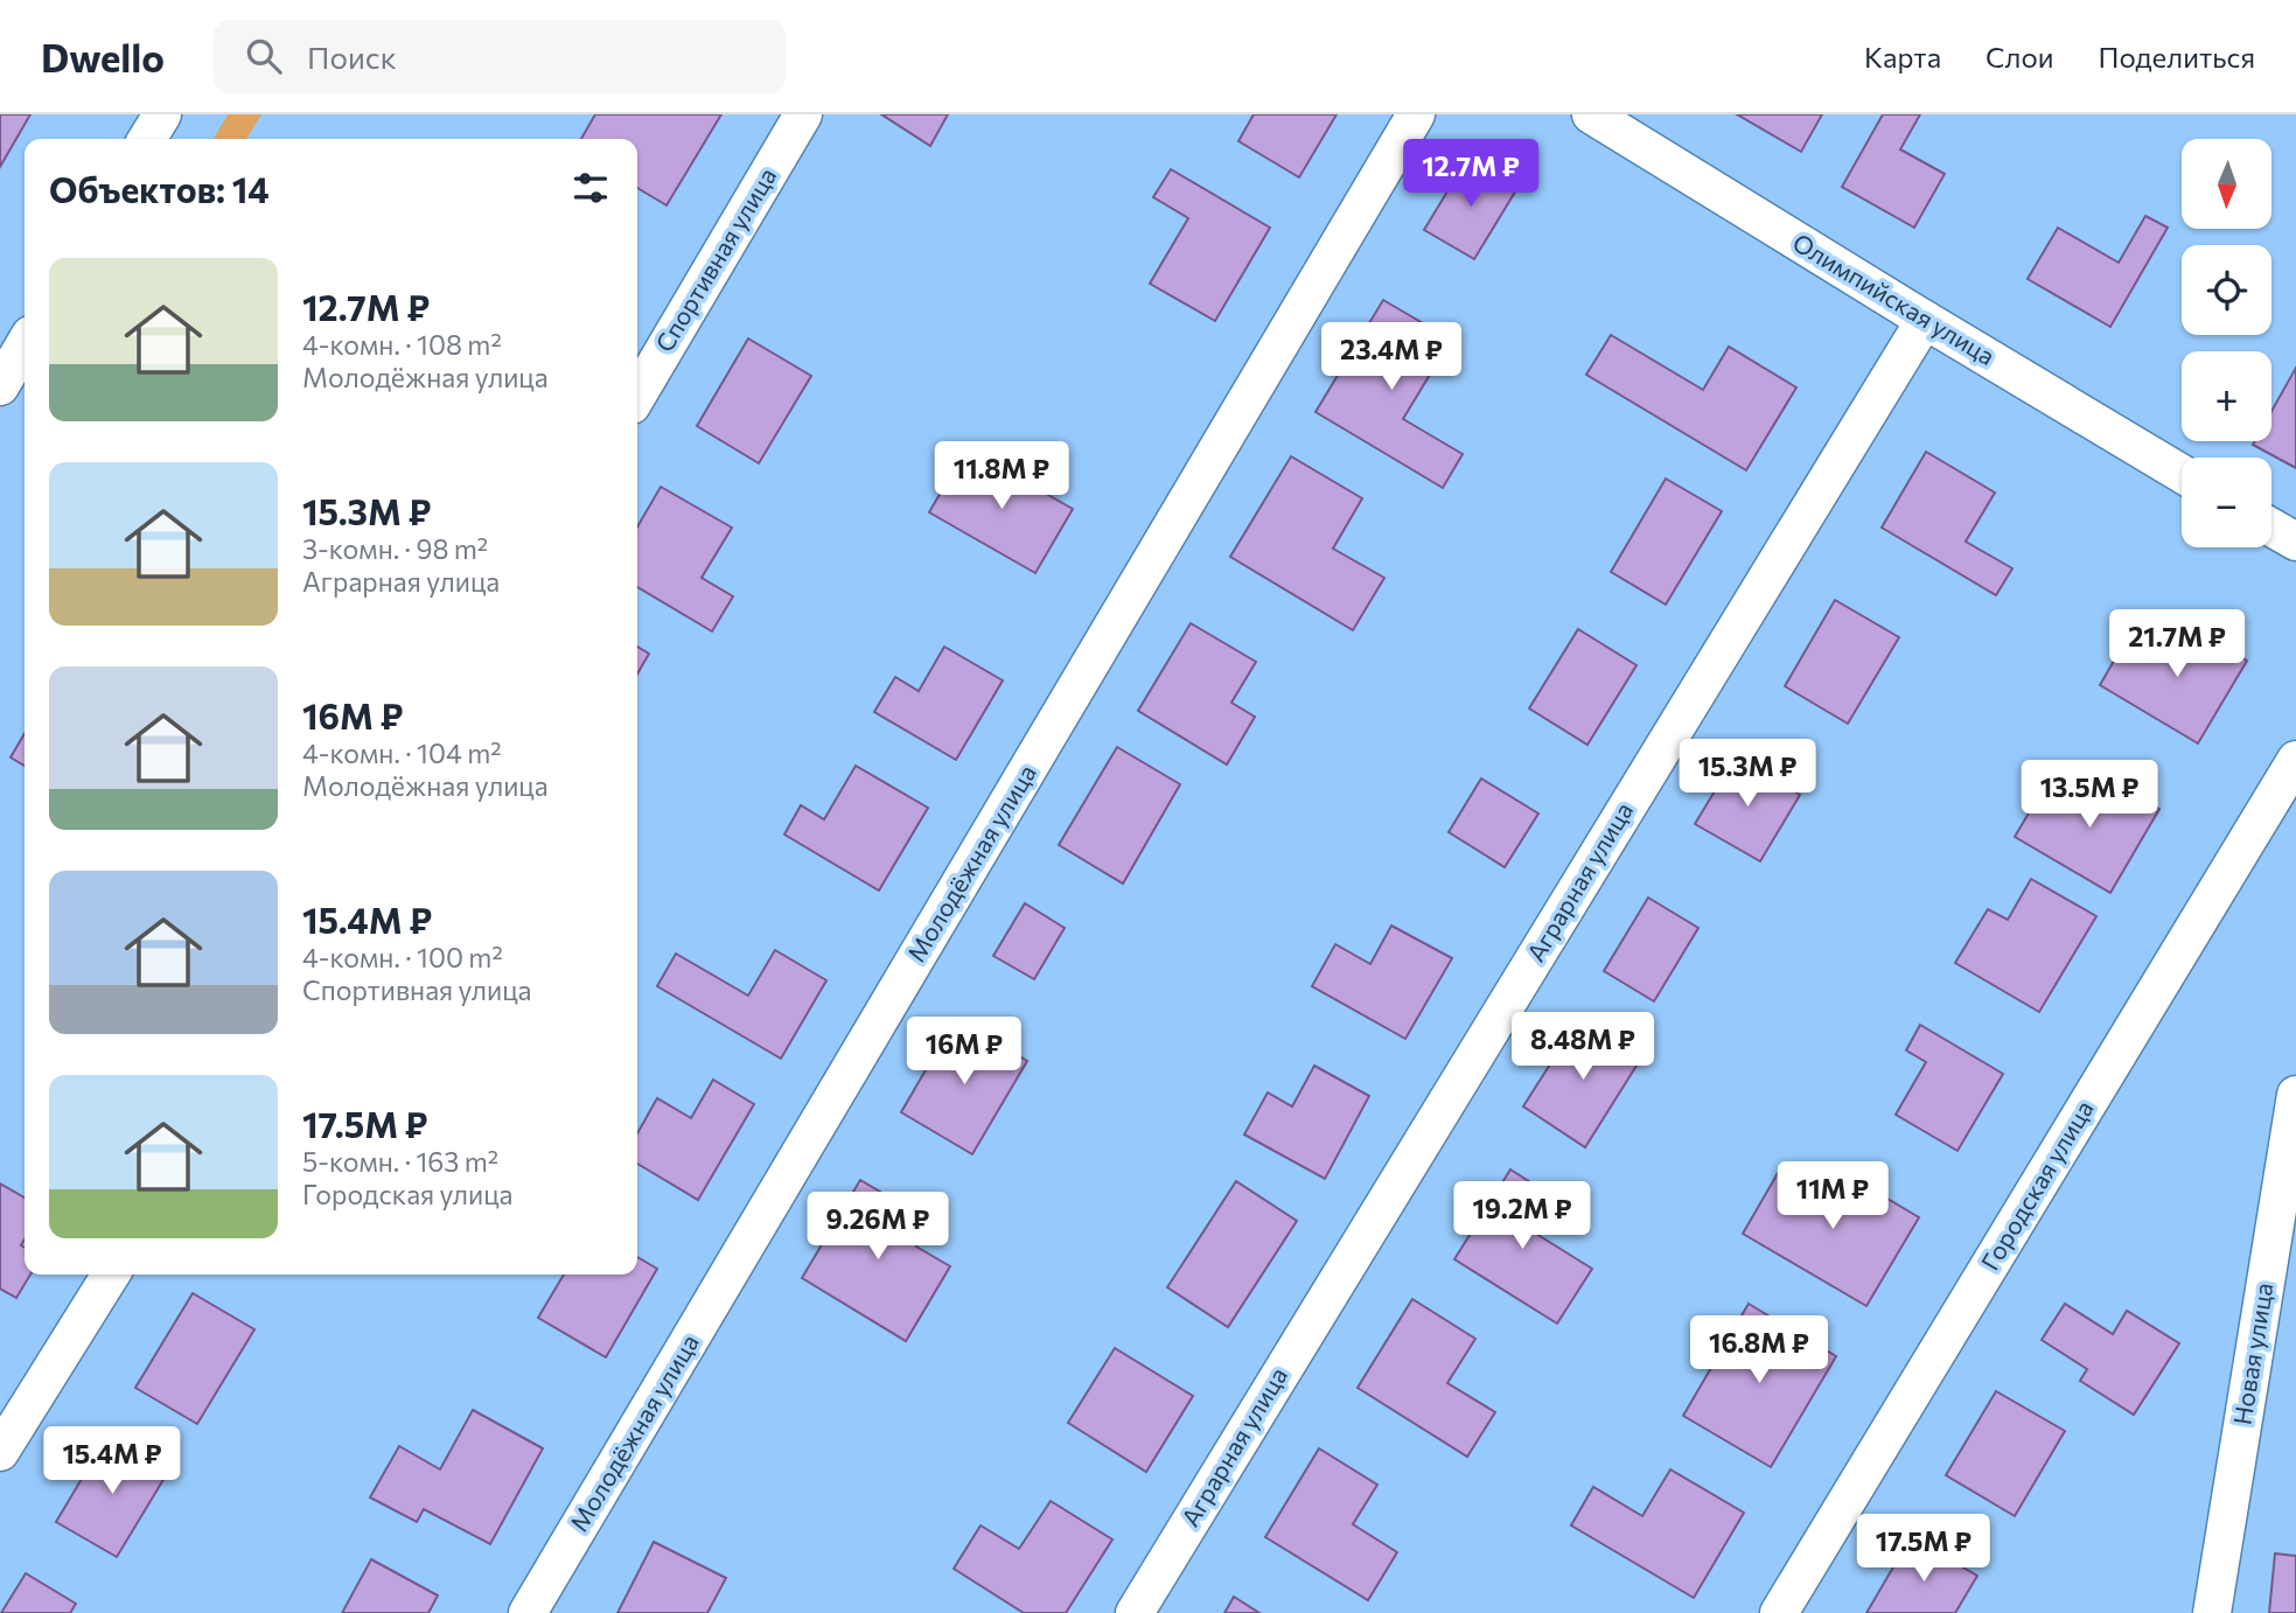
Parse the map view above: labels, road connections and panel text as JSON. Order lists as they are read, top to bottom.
{
  "streets": {
    "street": [
      "Спортивная улица",
      "Олимпийская улица",
      "Молодёжная улица",
      "Аграрная улица",
      "Городская улица",
      "Новая улица"
    ]
  },
  "crossings": [
    ["Олимпийская улица", "Аграрная улица"]
  ],
  "north": "bottom",
  "page": {
    "header": "Dwello",
    "search": "Поиск",
    "nav": ["Карта", "Слои", "Поделиться"],
    "map_buttons": ["+", "−"],
    "price": [
      "12.7M ₽",
      "23.4M ₽",
      "11.8M ₽",
      "21.7M ₽",
      "15.3M ₽",
      "13.5M ₽",
      "8.48M ₽",
      "16M ₽",
      "11M ₽",
      "19.2M ₽",
      "9.26M ₽",
      "16.8M ₽",
      "15.4M ₽",
      "17.5M ₽"
    ],
    "heading": "Объектов: 14",
    "list": [
      {
        "name": "12.7M ₽",
        "note": "4-комн. · 108 m² · Молодёжная улица"
      },
      {
        "name": "15.3M ₽",
        "note": "3-комн. · 98 m² · Аграрная улица"
      },
      {
        "name": "16M ₽",
        "note": "4-комн. · 104 m² · Молодёжная улица"
      },
      {
        "name": "15.4M ₽",
        "note": "4-комн. · 100 m² · Спортивная улица"
      },
      {
        "name": "17.5M ₽",
        "note": "5-комн. · 163 m² · Городская улица"
      }
    ]
  }
}
